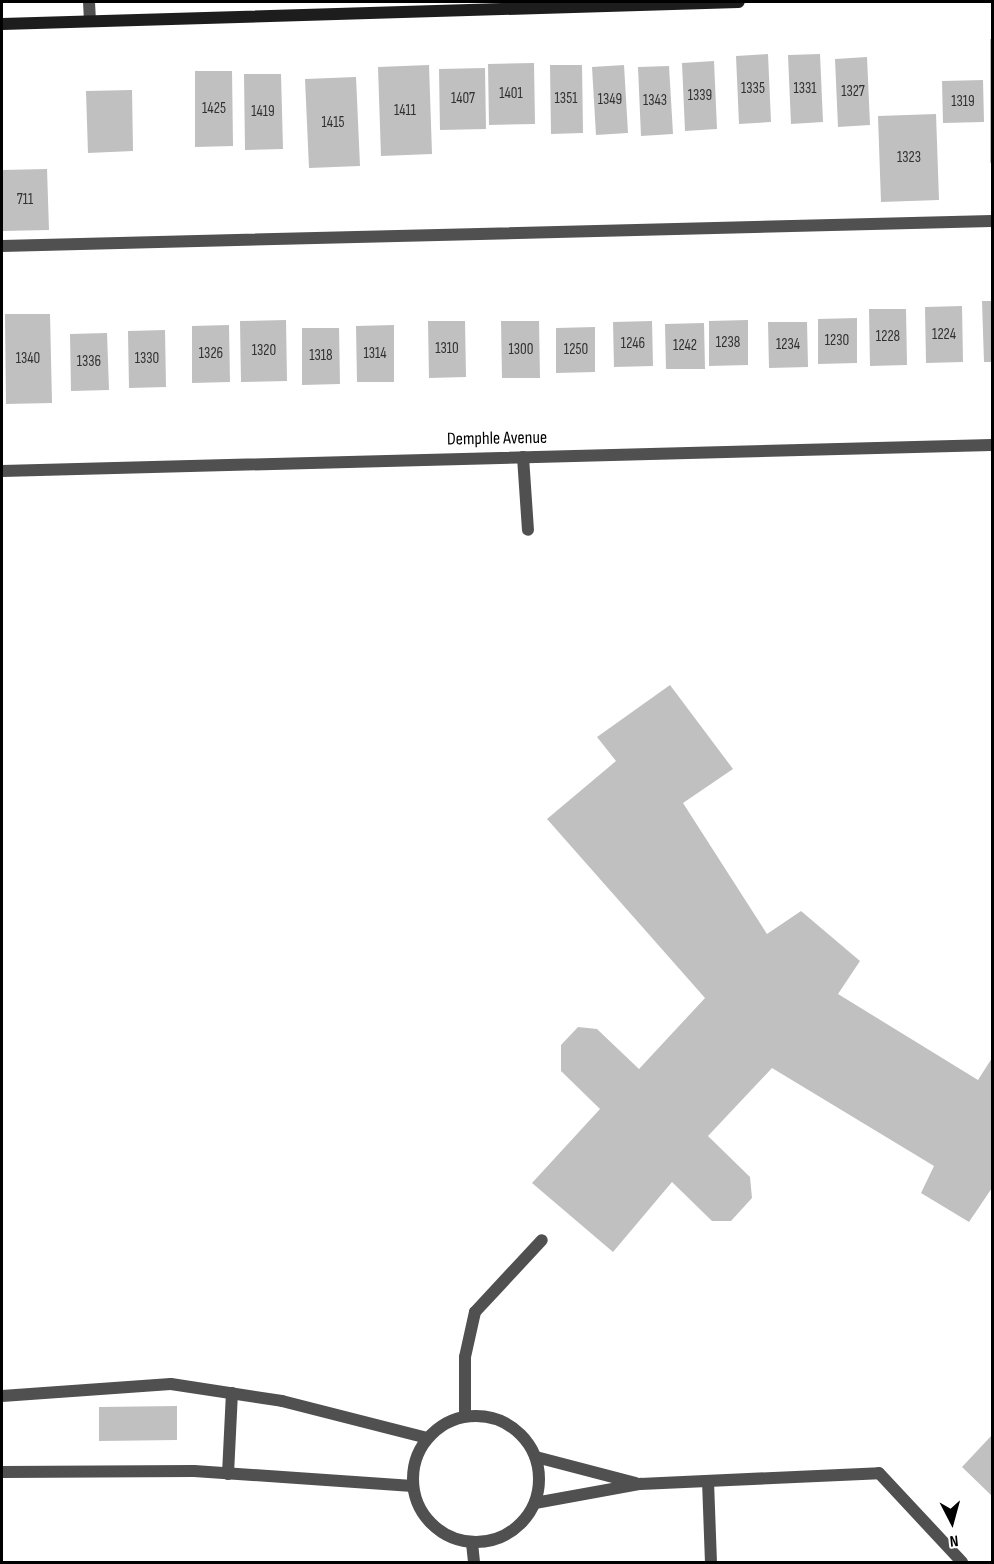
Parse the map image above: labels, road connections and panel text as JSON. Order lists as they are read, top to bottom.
{
  "streets": {
    "street": ["Demphle Avenue"]
  },
  "house_numbers": [
    "1335",
    "1331",
    "1327",
    "1401",
    "1339",
    "1407",
    "1351",
    "1349",
    "1343",
    "1319",
    "1425",
    "1411",
    "1419",
    "1415",
    "1323",
    "711",
    "1224",
    "1228",
    "1230",
    "1238",
    "1246",
    "1234",
    "1242",
    "1310",
    "1300",
    "1250",
    "1320",
    "1326",
    "1314",
    "1318",
    "1340",
    "1330",
    "1336"
  ],
  "north": "bottom"
}
